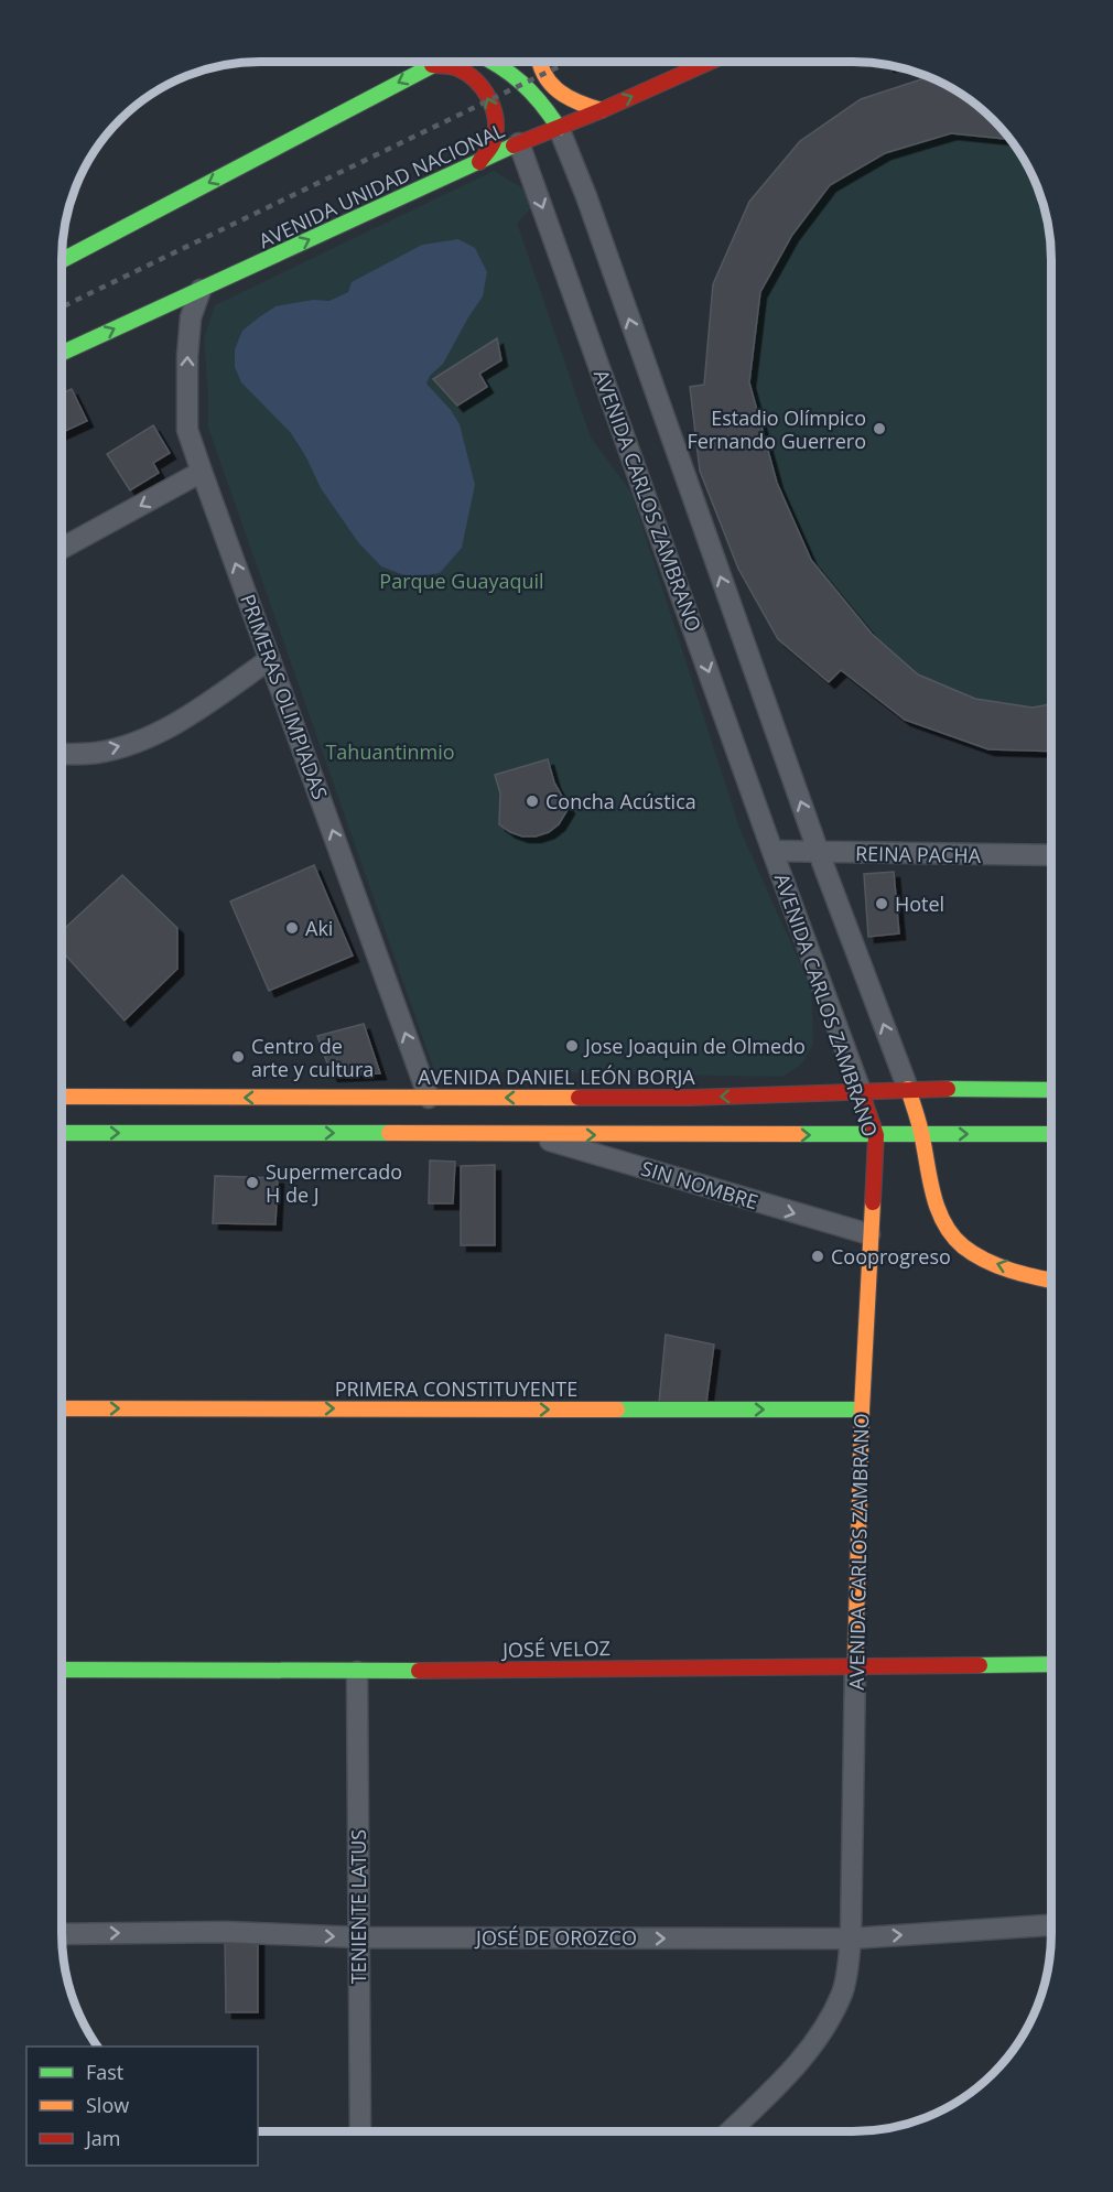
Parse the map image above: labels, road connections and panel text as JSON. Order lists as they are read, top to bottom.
{
  "streets": {
    "street": [
      "AVENIDA UNIDAD NACIONAL",
      "AVENIDA CARLOS ZAMBRANO",
      "PRIMERAS OLIMPIADAS",
      "REINA PACHA",
      "AVENIDA DANIEL LEÓN BORJA",
      "SIN NOMBRE",
      "PRIMERA CONSTITUYENTE",
      "JOSÉ VELOZ",
      "TENIENTE LATUS",
      "JOSÉ DE OROZCO"
    ]
  },
  "crossings": [
    ["AVENIDA UNIDAD NACIONAL", "AVENIDA CARLOS ZAMBRANO"],
    ["AVENIDA UNIDAD NACIONAL", "PRIMERAS OLIMPIADAS"],
    ["AVENIDA CARLOS ZAMBRANO", "REINA PACHA"],
    ["AVENIDA CARLOS ZAMBRANO", "AVENIDA DANIEL LEÓN BORJA"],
    ["AVENIDA CARLOS ZAMBRANO", "SIN NOMBRE"],
    ["AVENIDA CARLOS ZAMBRANO", "PRIMERA CONSTITUYENTE"],
    ["AVENIDA CARLOS ZAMBRANO", "JOSÉ VELOZ"],
    ["AVENIDA CARLOS ZAMBRANO", "JOSÉ DE OROZCO"],
    ["PRIMERAS OLIMPIADAS", "AVENIDA DANIEL LEÓN BORJA"],
    ["JOSÉ VELOZ", "TENIENTE LATUS"],
    ["TENIENTE LATUS", "JOSÉ DE OROZCO"]
  ],
  "one_way": ["PRIMERAS OLIMPIADAS", "PRIMERA CONSTITUYENTE", "JOSÉ DE OROZCO"],
  "parks": ["Parque Guayaquil", "Tahuantinmio"],
  "places": [
    "Estadio Olímpico Fernando Guerrero",
    "Concha Acústica",
    "Hotel",
    "Aki",
    "Jose Joaquin de Olmedo",
    "Centro de arte y cultura",
    "Supermercado H de J",
    "Cooprogreso"
  ],
  "legend": ["Fast", "Slow", "Jam"]
}
